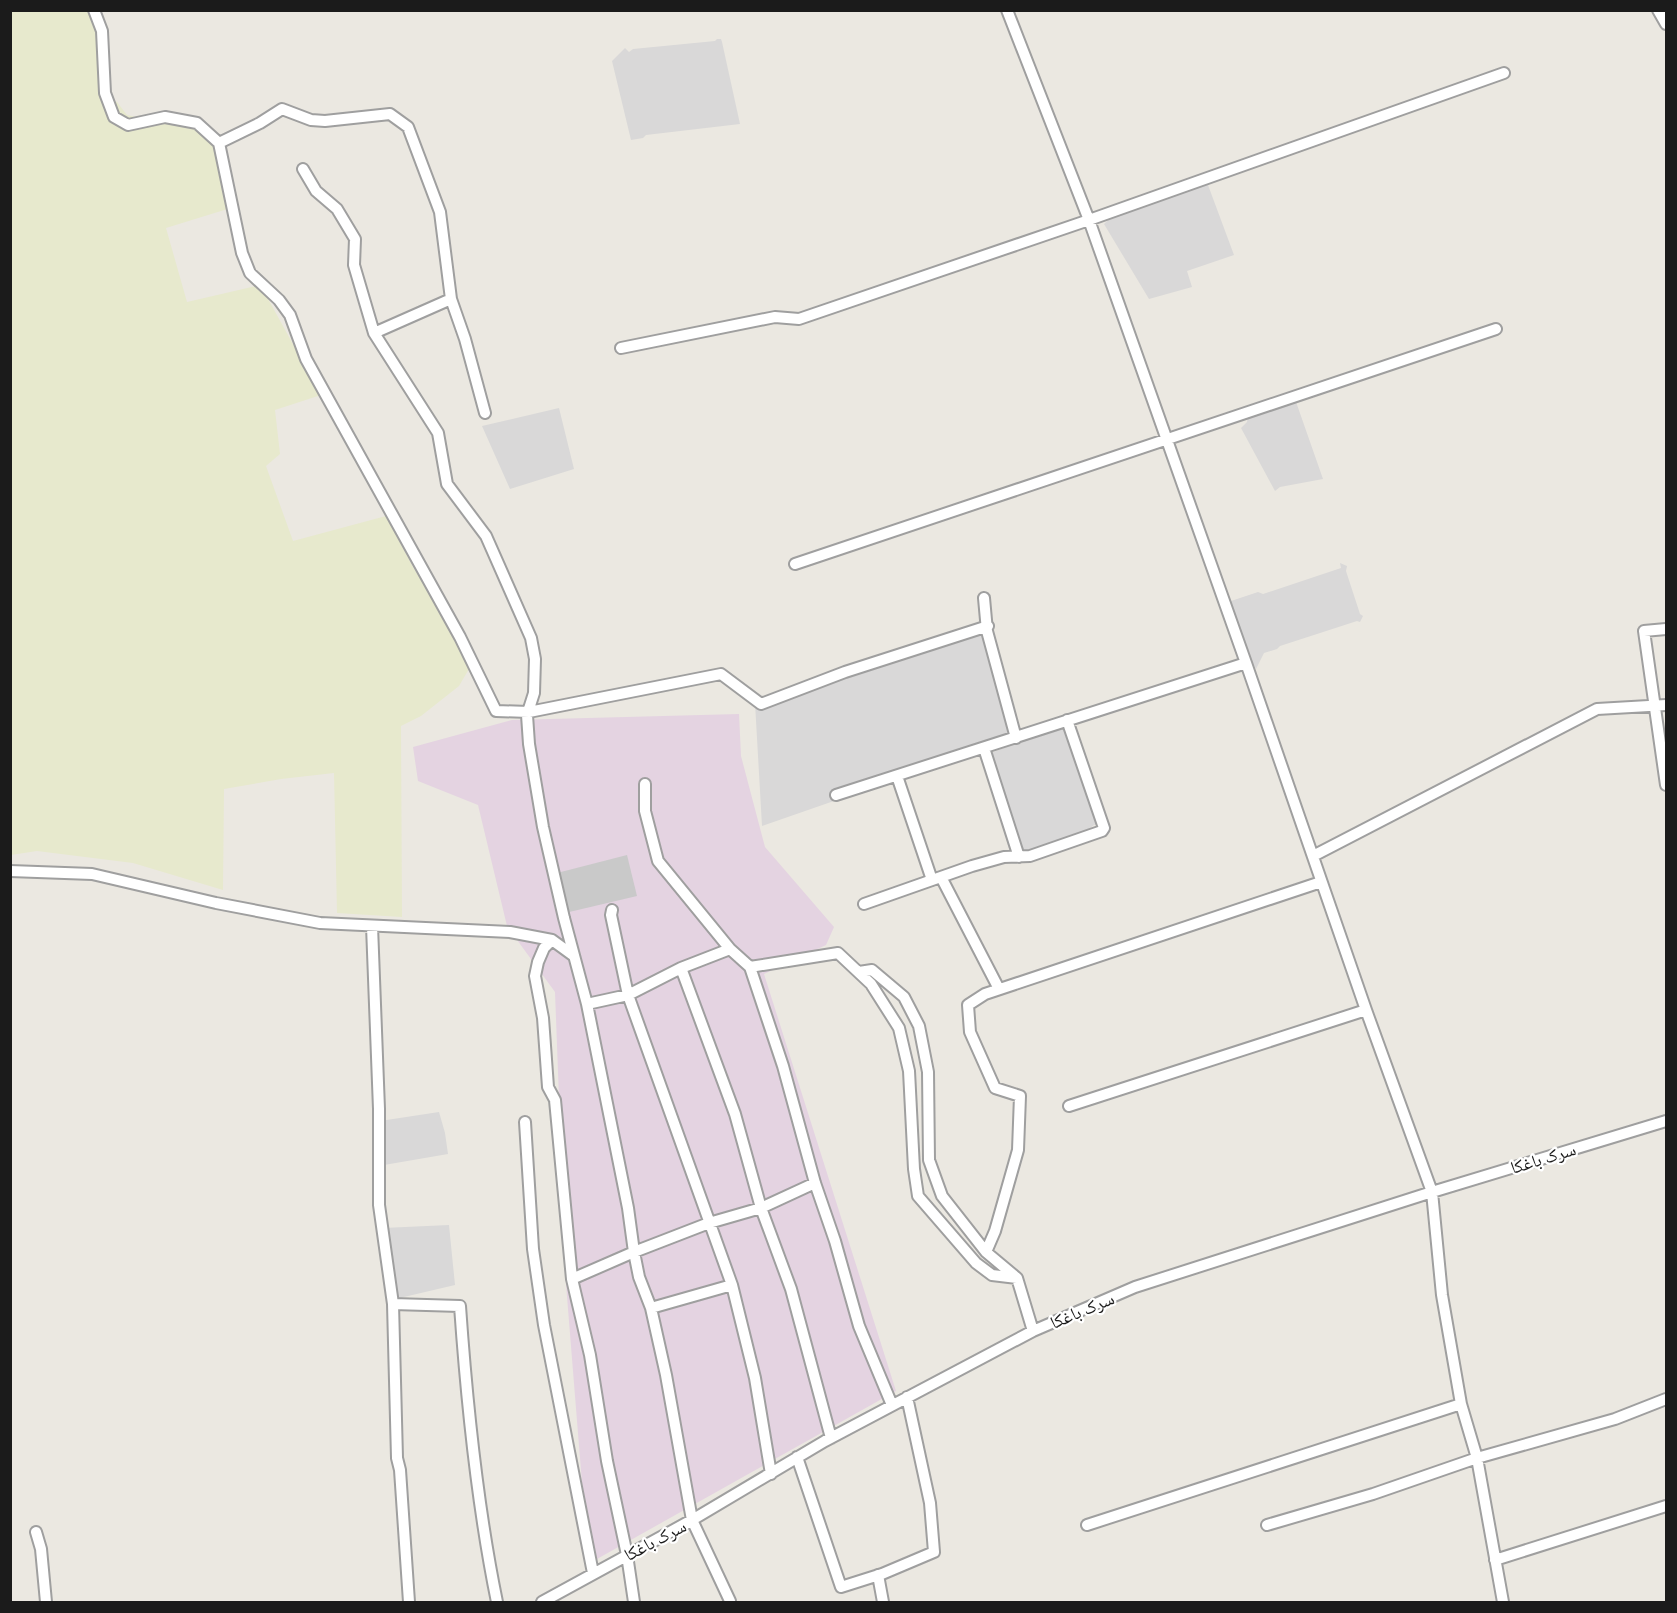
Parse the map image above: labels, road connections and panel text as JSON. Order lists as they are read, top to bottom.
{
  "streets": {
    "street": ["سرک باغکا"]
  }
}
